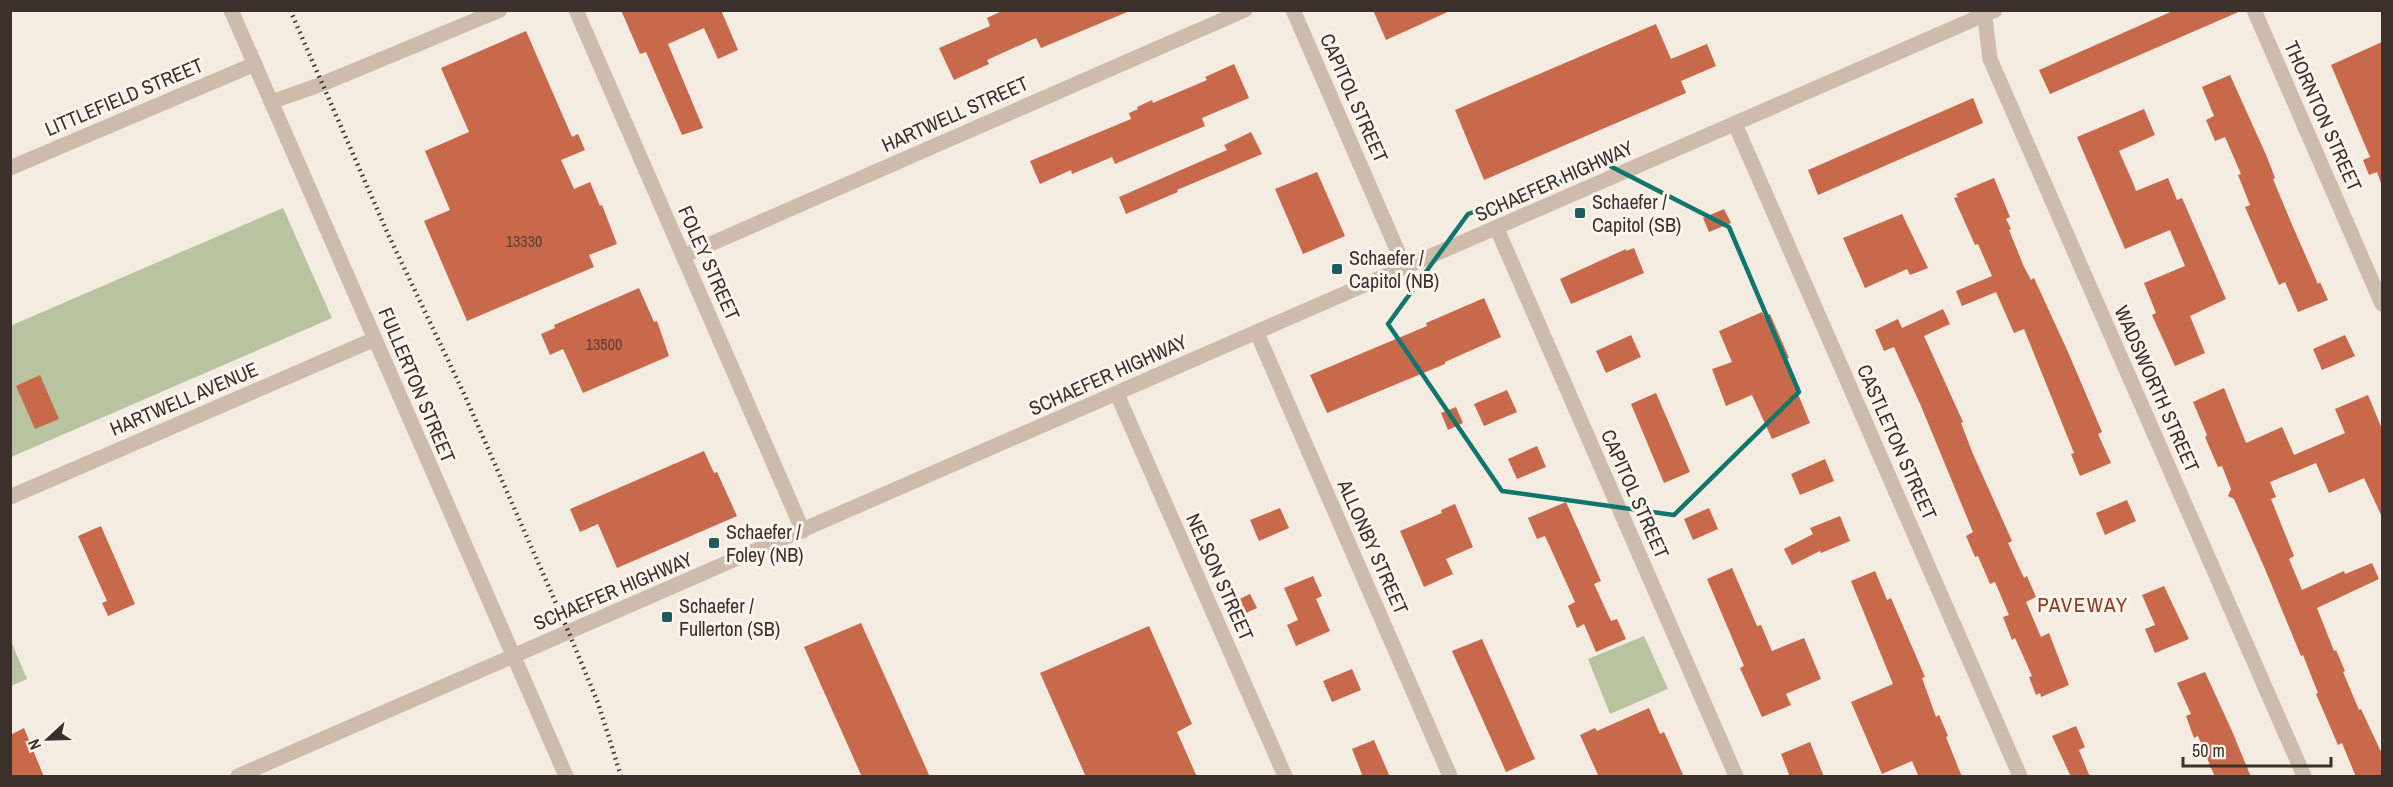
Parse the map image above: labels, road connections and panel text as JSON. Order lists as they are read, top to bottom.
{
  "streets": {
    "street": [
      "LITTLEFIELD STREET",
      "CAPITOL STREET",
      "HARTWELL STREET",
      "THORNTON STREET",
      "SCHAEFER HIGHWAY",
      "FOLEY STREET",
      "FULLERTON STREET",
      "WADSWORTH STREET",
      "HARTWELL AVENUE",
      "CASTLETON STREET",
      "ALLONBY STREET",
      "NELSON STREET"
    ]
  },
  "crossings": [
    ["LITTLEFIELD STREET", "FULLERTON STREET"],
    ["CAPITOL STREET", "SCHAEFER HIGHWAY"],
    ["HARTWELL STREET", "FOLEY STREET"],
    ["SCHAEFER HIGHWAY", "FOLEY STREET"],
    ["SCHAEFER HIGHWAY", "FULLERTON STREET"],
    ["SCHAEFER HIGHWAY", "WADSWORTH STREET"],
    ["SCHAEFER HIGHWAY", "CASTLETON STREET"],
    ["SCHAEFER HIGHWAY", "ALLONBY STREET"],
    ["SCHAEFER HIGHWAY", "NELSON STREET"],
    ["FULLERTON STREET", "HARTWELL AVENUE"]
  ],
  "districts": ["PAVEWAY"],
  "places": {
    "transit": [
      "Schaefer / Capitol (SB)",
      "Schaefer / Capitol (NB)",
      "Schaefer / Foley (NB)",
      "Schaefer / Fullerton (SB)"
    ]
  },
  "house_numbers": ["13330", "13500"],
  "scale_bar": "50 m",
  "north": "left"
}
